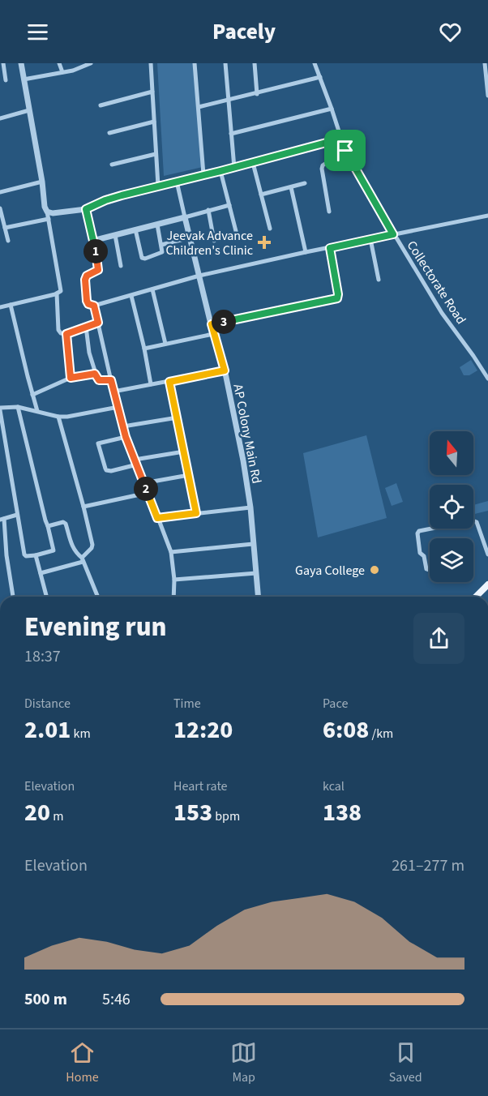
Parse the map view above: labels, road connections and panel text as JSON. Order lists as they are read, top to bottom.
{
  "streets": {
    "street": ["Collectorate Road", "AP Colony Main Rd"]
  },
  "places": {
    "health": ["Jeevak Advance Children's Clinic"],
    "other": ["Gaya College"]
  },
  "north": "top",
  "page": {
    "header": "Pacely",
    "pins": ["1", "3", "2"],
    "heading": ["Evening run", "18:37"],
    "stats": [
      ["Distance", "2.01 km"],
      ["Time", "12:20"],
      ["Pace", "6:08 /km"],
      ["Elevation", "20 m"],
      ["Heart rate", "153 bpm"],
      ["kcal", "138"]
    ],
    "chart": ["Elevation", "261–277 m"],
    "list": [
      {
        "name": "500 m",
        "note": "5:46"
      }
    ],
    "tabs": ["Home", "Map", "Saved"]
  }
}
